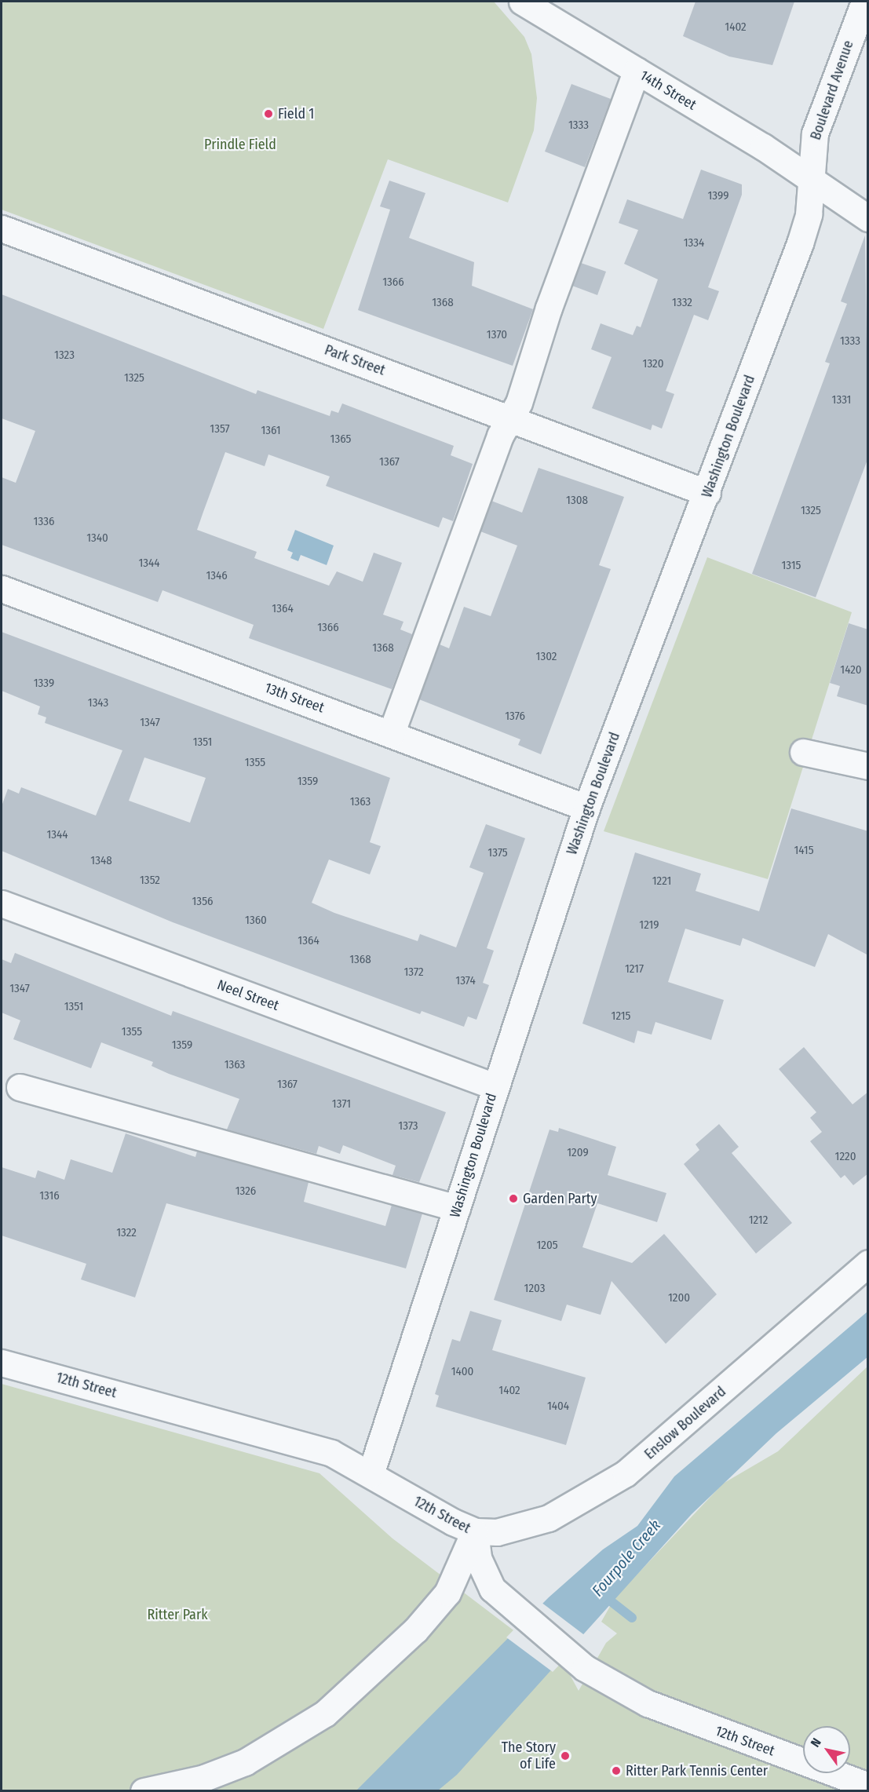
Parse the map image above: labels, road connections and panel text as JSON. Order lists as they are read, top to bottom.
{
  "streets": {
    "street": [
      "14th Street",
      "Boulevard Avenue",
      "Park Street",
      "Washington Boulevard",
      "13th Street",
      "Neel Street",
      "12th Street",
      "Enslow Boulevard"
    ]
  },
  "crossings": [
    ["14th Street", "Boulevard Avenue"],
    ["14th Street", "Washington Boulevard"],
    ["Boulevard Avenue", "Washington Boulevard"],
    ["Park Street", "Washington Boulevard"],
    ["Washington Boulevard", "13th Street"],
    ["Washington Boulevard", "Neel Street"],
    ["Washington Boulevard", "12th Street"],
    ["12th Street", "Enslow Boulevard"]
  ],
  "water": ["Fourpole Creek"],
  "parks": ["Prindle Field", "Ritter Park"],
  "places": [
    "Field 1",
    "Garden Party",
    "The Story of Life",
    "Ritter Park Tennis Center"
  ],
  "house_numbers": [
    "1402",
    "1333",
    "1399",
    "1334",
    "1366",
    "1368",
    "1332",
    "1370",
    "1333",
    "1323",
    "1320",
    "1325",
    "1331",
    "1357",
    "1361",
    "1365",
    "1367",
    "1308",
    "1325",
    "1336",
    "1340",
    "1344",
    "1315",
    "1346",
    "1364",
    "1366",
    "1368",
    "1302",
    "1420",
    "1339",
    "1343",
    "1376",
    "1347",
    "1351",
    "1355",
    "1359",
    "1363",
    "1344",
    "1415",
    "1375",
    "1348",
    "1352",
    "1221",
    "1356",
    "1360",
    "1219",
    "1364",
    "1368",
    "1217",
    "1372",
    "1374",
    "1347",
    "1351",
    "1215",
    "1355",
    "1359",
    "1363",
    "1367",
    "1371",
    "1373",
    "1209",
    "1220",
    "1326",
    "1316",
    "1212",
    "1322",
    "1205",
    "1203",
    "1200",
    "1400",
    "1402",
    "1404"
  ],
  "north": "top left"
}
